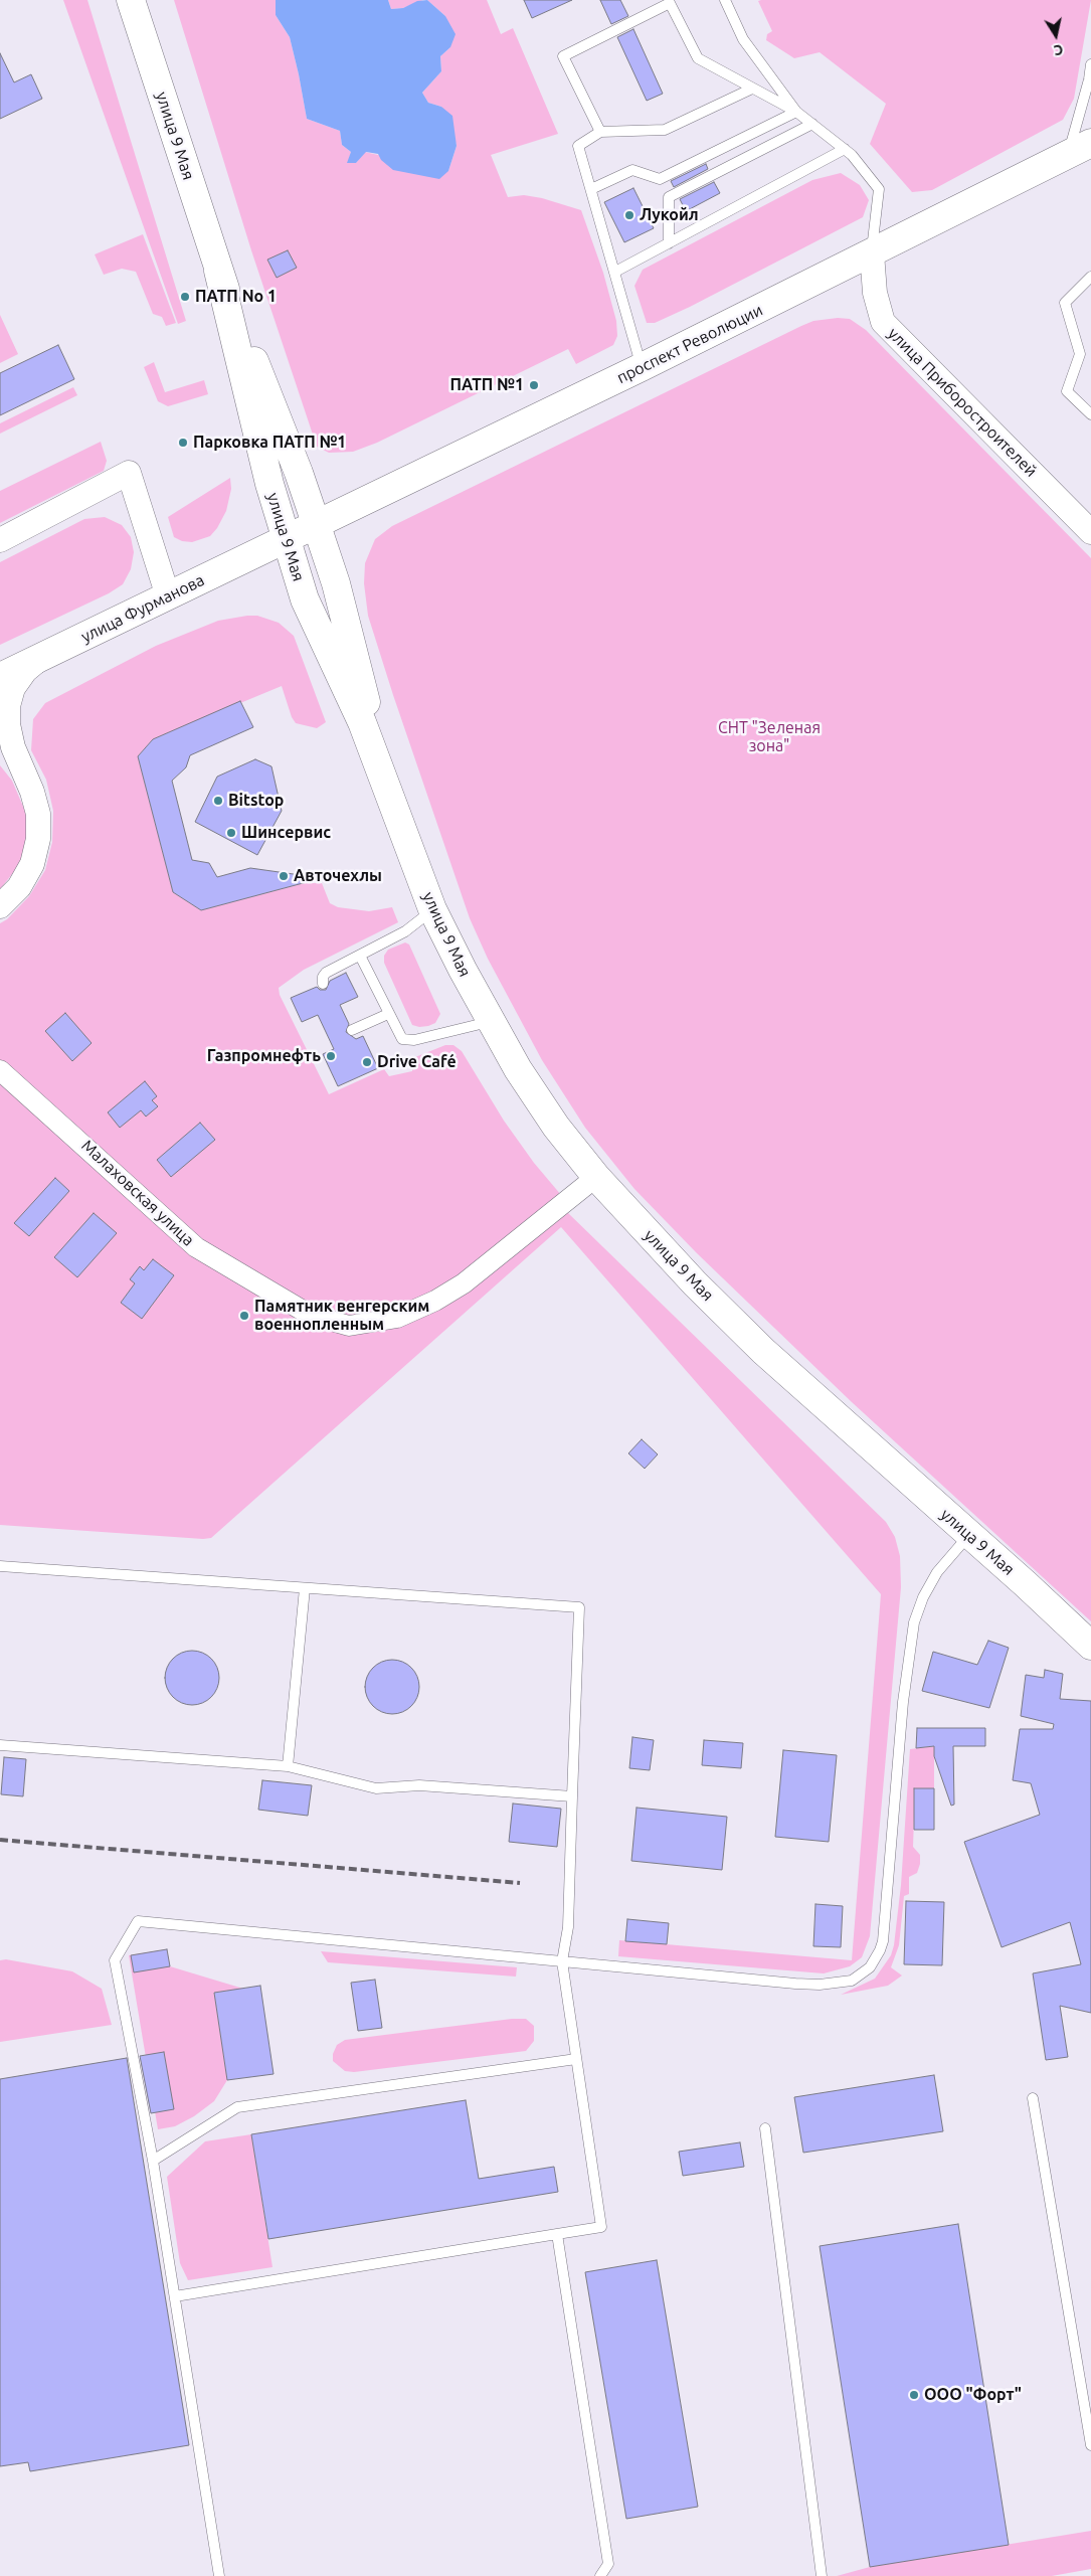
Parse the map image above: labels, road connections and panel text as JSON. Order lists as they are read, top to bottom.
{
  "streets": {
    "main road": ["улица 9 Мая", "проспект Революции", "улица Фурманова"],
    "street": ["улица Приборостроителей", "Малаховская улица"]
  },
  "crossings": [
    ["улица 9 Мая", "проспект Революции"],
    ["улица 9 Мая", "улица Фурманова"],
    ["улица 9 Мая", "Малаховская улица"],
    ["проспект Революции", "улица Приборостроителей"],
    ["проспект Революции", "улица Фурманова"]
  ],
  "parks": ["СНТ \"Зеленая зона\""],
  "places": [
    "Лукойл",
    "ПАТП No 1",
    "ПАТП №1",
    "Парковка ПАТП №1",
    "Bitstop",
    "Шинсервис",
    "Авточехлы",
    "Газпромнефть",
    "Drive Café",
    "Памятник венгерским военнопленным",
    "ООО \"Форт\""
  ],
  "north": "bottom"
}
